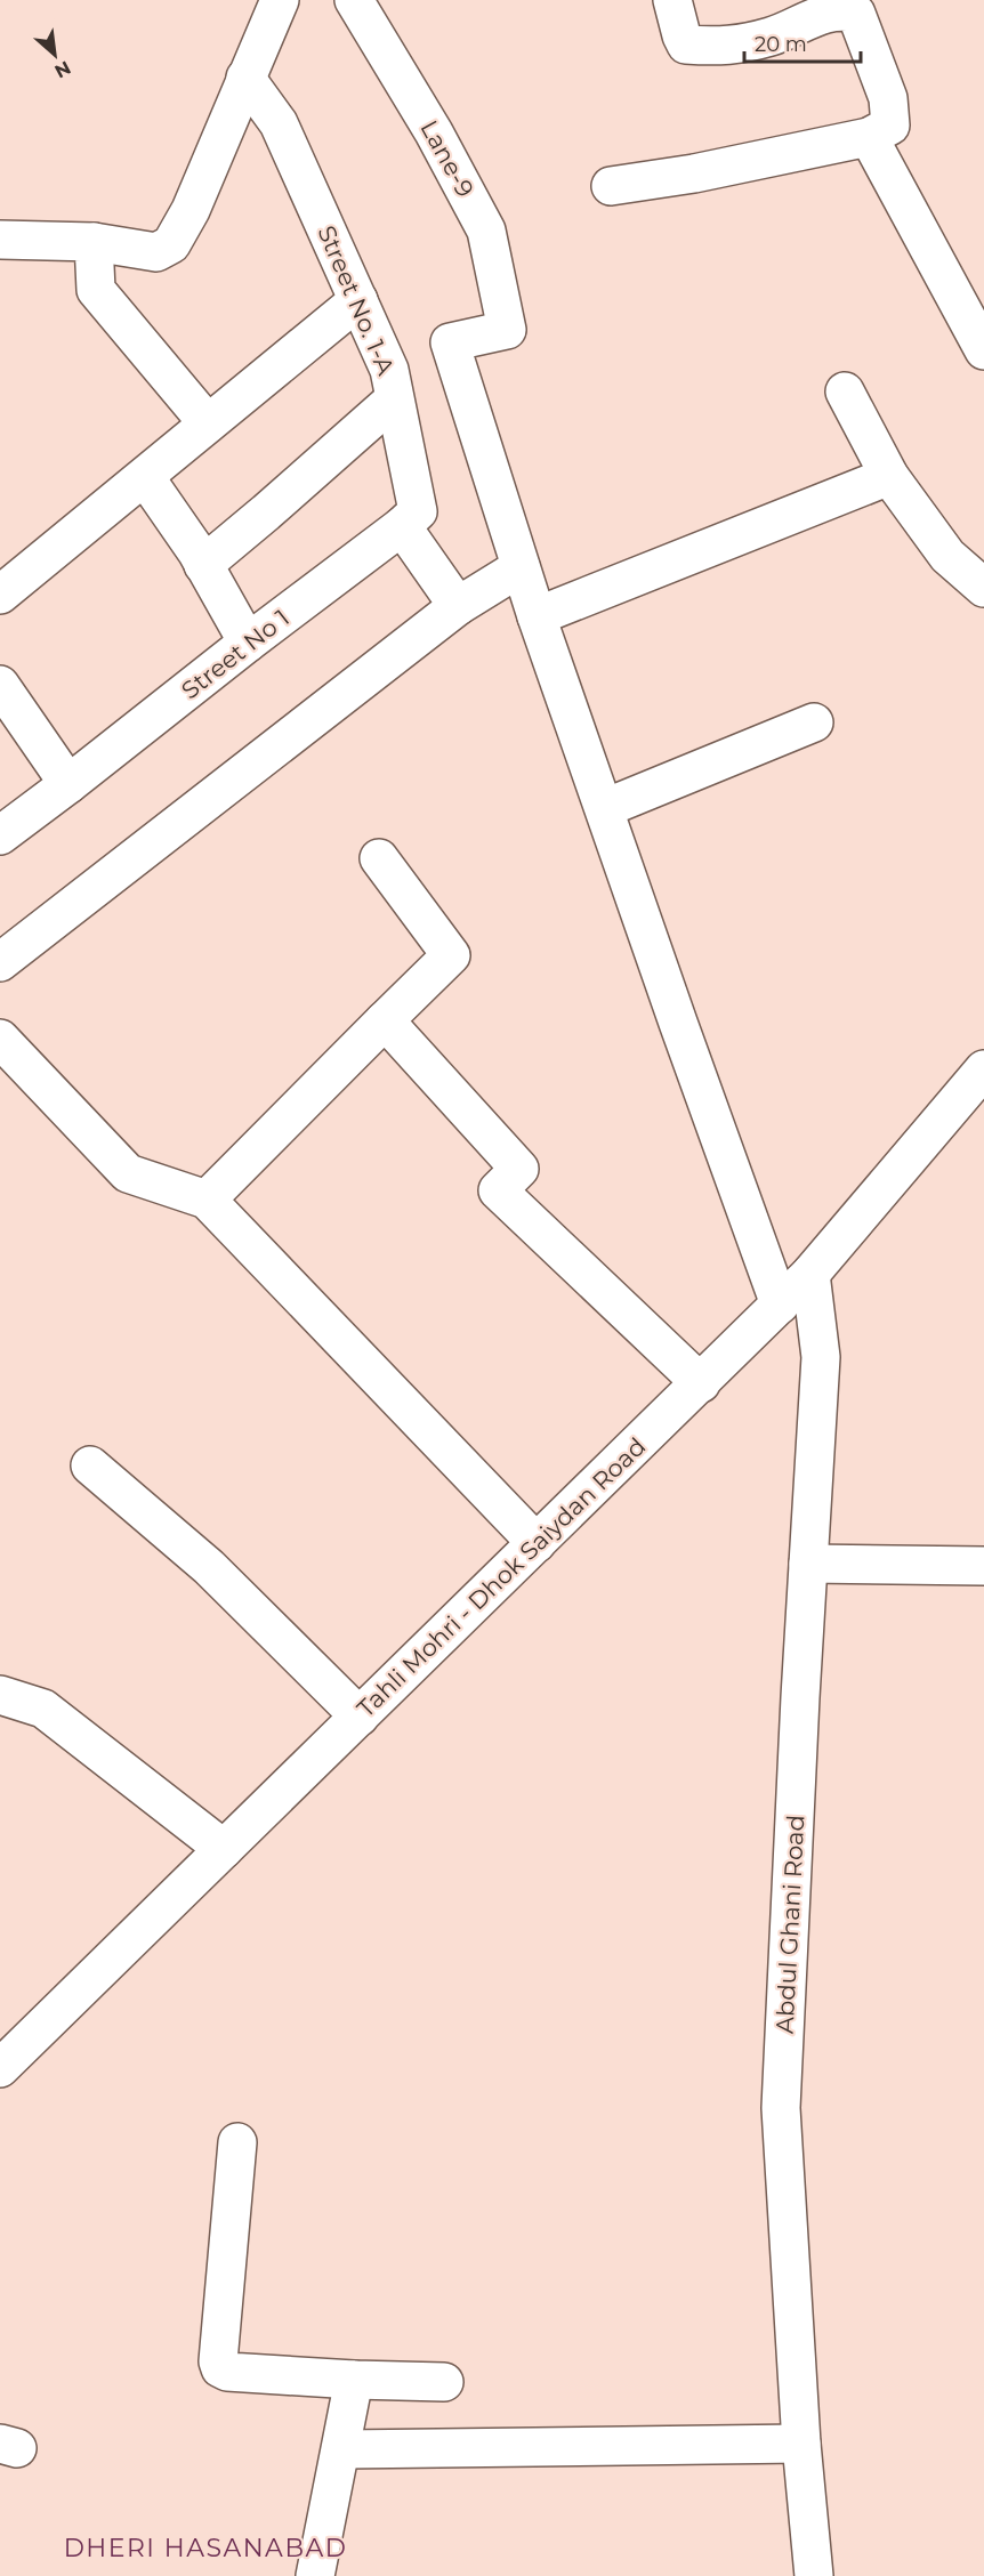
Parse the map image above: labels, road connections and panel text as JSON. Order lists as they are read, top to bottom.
{
  "streets": {
    "street": [
      "Lane-9",
      "Street No. 1-A",
      "Street No 1",
      "Tahli Mohri - Dhok Saiydan Road",
      "Abdul Ghani Road"
    ]
  },
  "crossings": [
    ["Street No. 1-A", "Street No 1"],
    ["Tahli Mohri - Dhok Saiydan Road", "Abdul Ghani Road"]
  ],
  "districts": ["DHERI HASANABAD"],
  "scale_bar": "20 m",
  "north": "bottom right"
}
